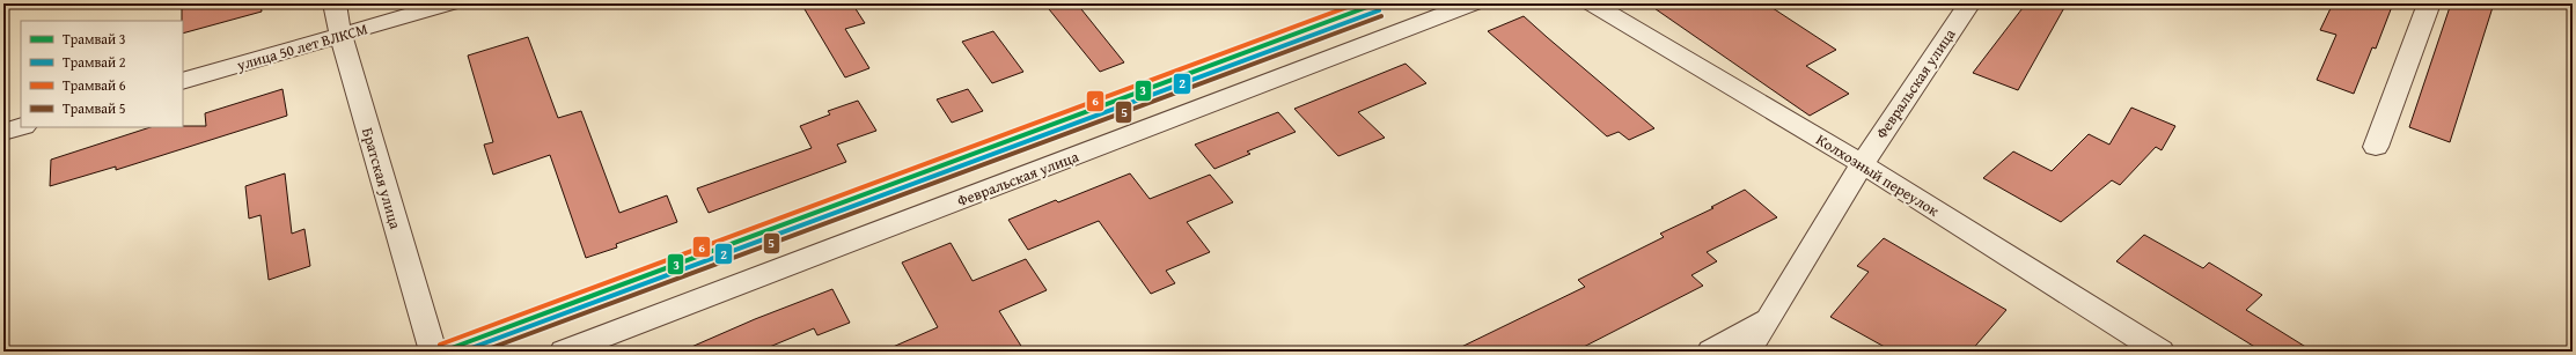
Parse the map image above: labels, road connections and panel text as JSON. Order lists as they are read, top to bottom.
{
  "streets": {
    "street": [
      "улица 50 лет ВЛКСМ",
      "Февральская улица",
      "Колхозный переулок",
      "Братская улица"
    ]
  },
  "crossings": [
    ["улица 50 лет ВЛКСМ", "Братская улица"],
    ["Февральская улица", "Колхозный переулок"]
  ],
  "lines": [
    "tram line 3",
    "tram line 6",
    "tram line 2",
    "tram line 5"
  ],
  "legend": [
    "Трамвай 3",
    "Трамвай 2",
    "Трамвай 6",
    "Трамвай 5"
  ]
}
